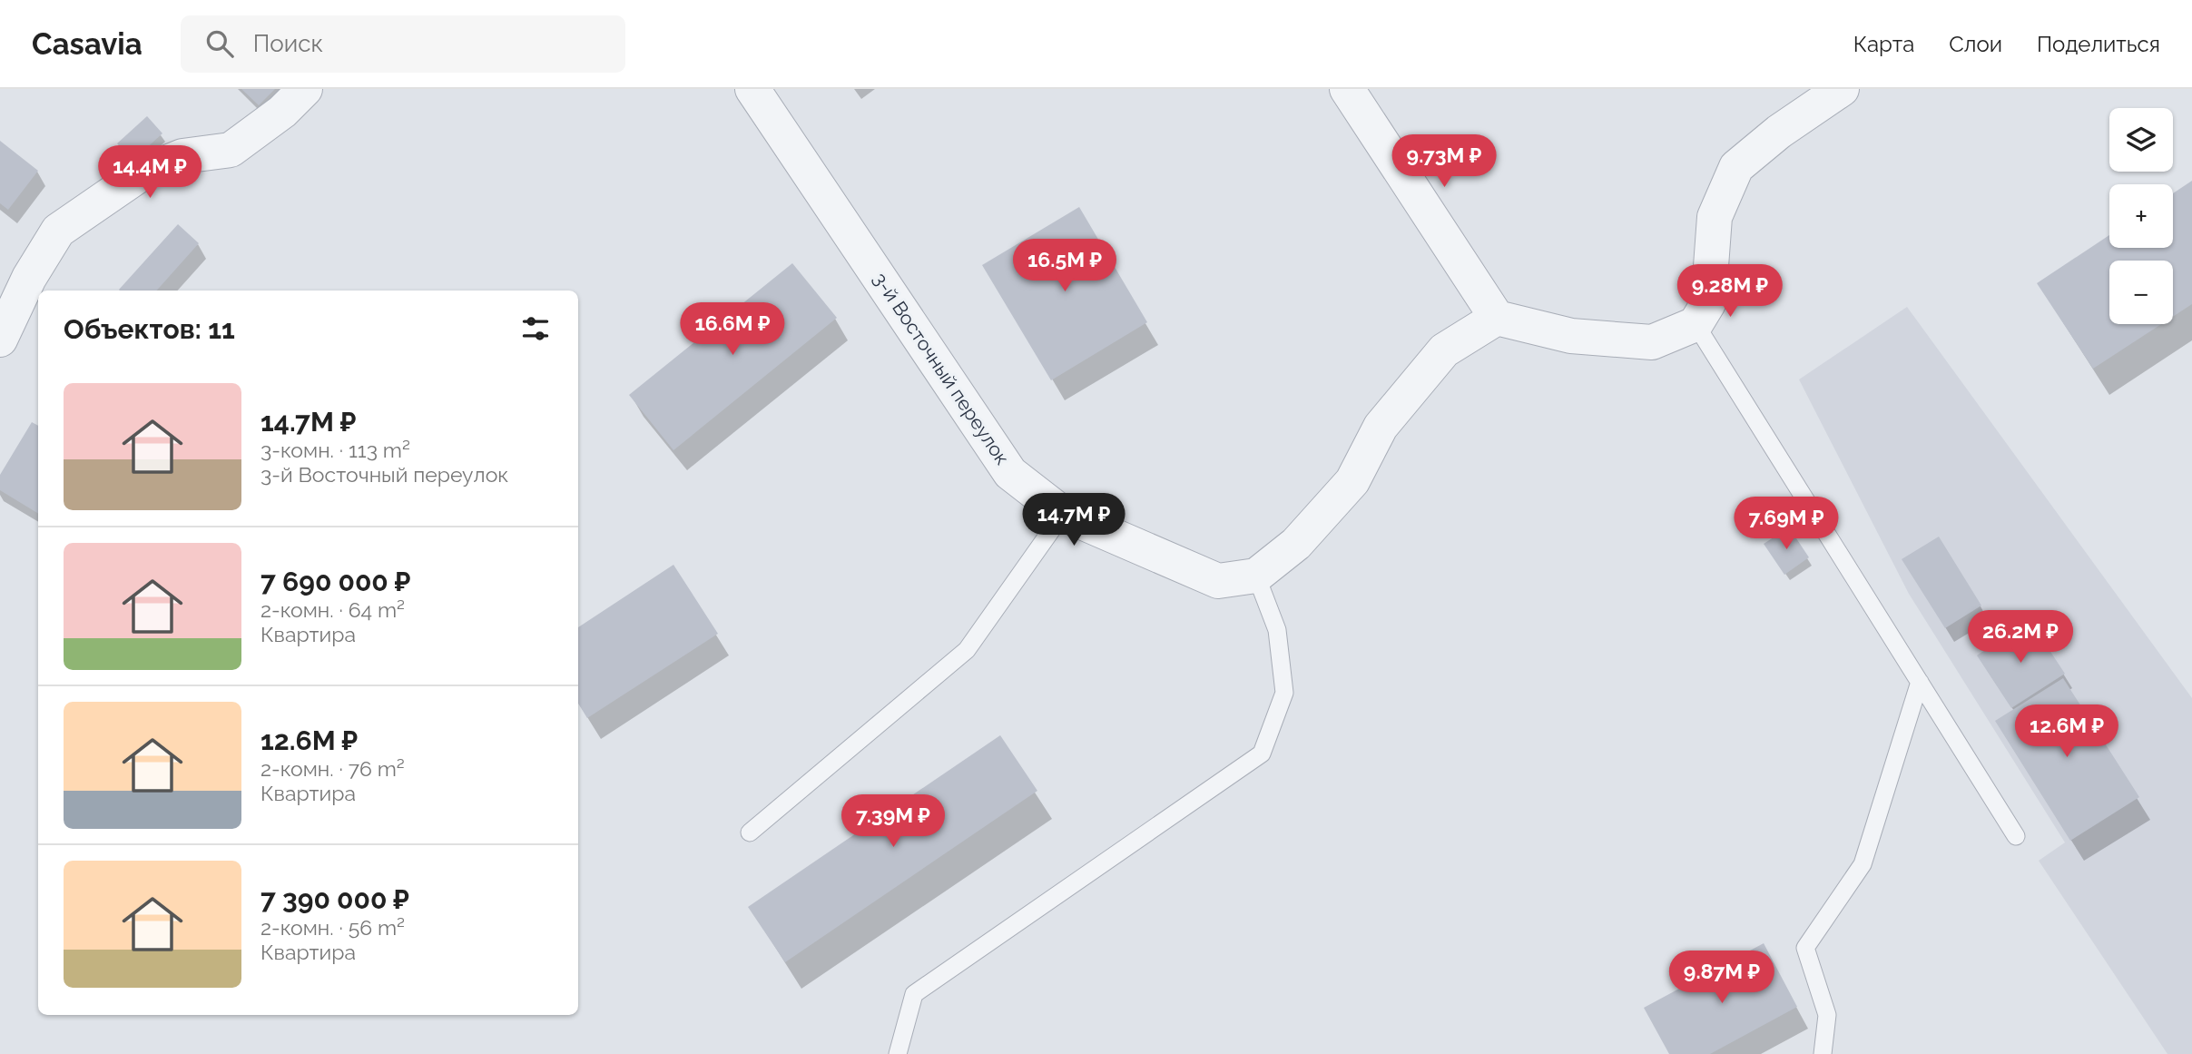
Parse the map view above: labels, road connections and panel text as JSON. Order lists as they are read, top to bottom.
{
  "streets": {
    "street": ["3-й Восточный переулок"]
  },
  "page": {
    "header": "Casavia",
    "search": "Поиск",
    "nav": ["Карта", "Слои", "Поделиться"],
    "map_buttons": ["+", "−"],
    "price": [
      "9.73M ₽",
      "14.4M ₽",
      "16.5M ₽",
      "9.28M ₽",
      "16.6M ₽",
      "14.7M ₽",
      "7.69M ₽",
      "26.2M ₽",
      "12.6M ₽",
      "7.39M ₽",
      "9.87M ₽"
    ],
    "heading": "Объектов: 11",
    "list": [
      {
        "name": "14.7M ₽",
        "note": "3-комн. · 113 m² · 3-й Восточный переулок"
      },
      {
        "name": "7 690 000 ₽",
        "note": "2-комн. · 64 m² · Квартира"
      },
      {
        "name": "12.6M ₽",
        "note": "2-комн. · 76 m² · Квартира"
      },
      {
        "name": "7 390 000 ₽",
        "note": "2-комн. · 56 m² · Квартира"
      }
    ]
  }
}
